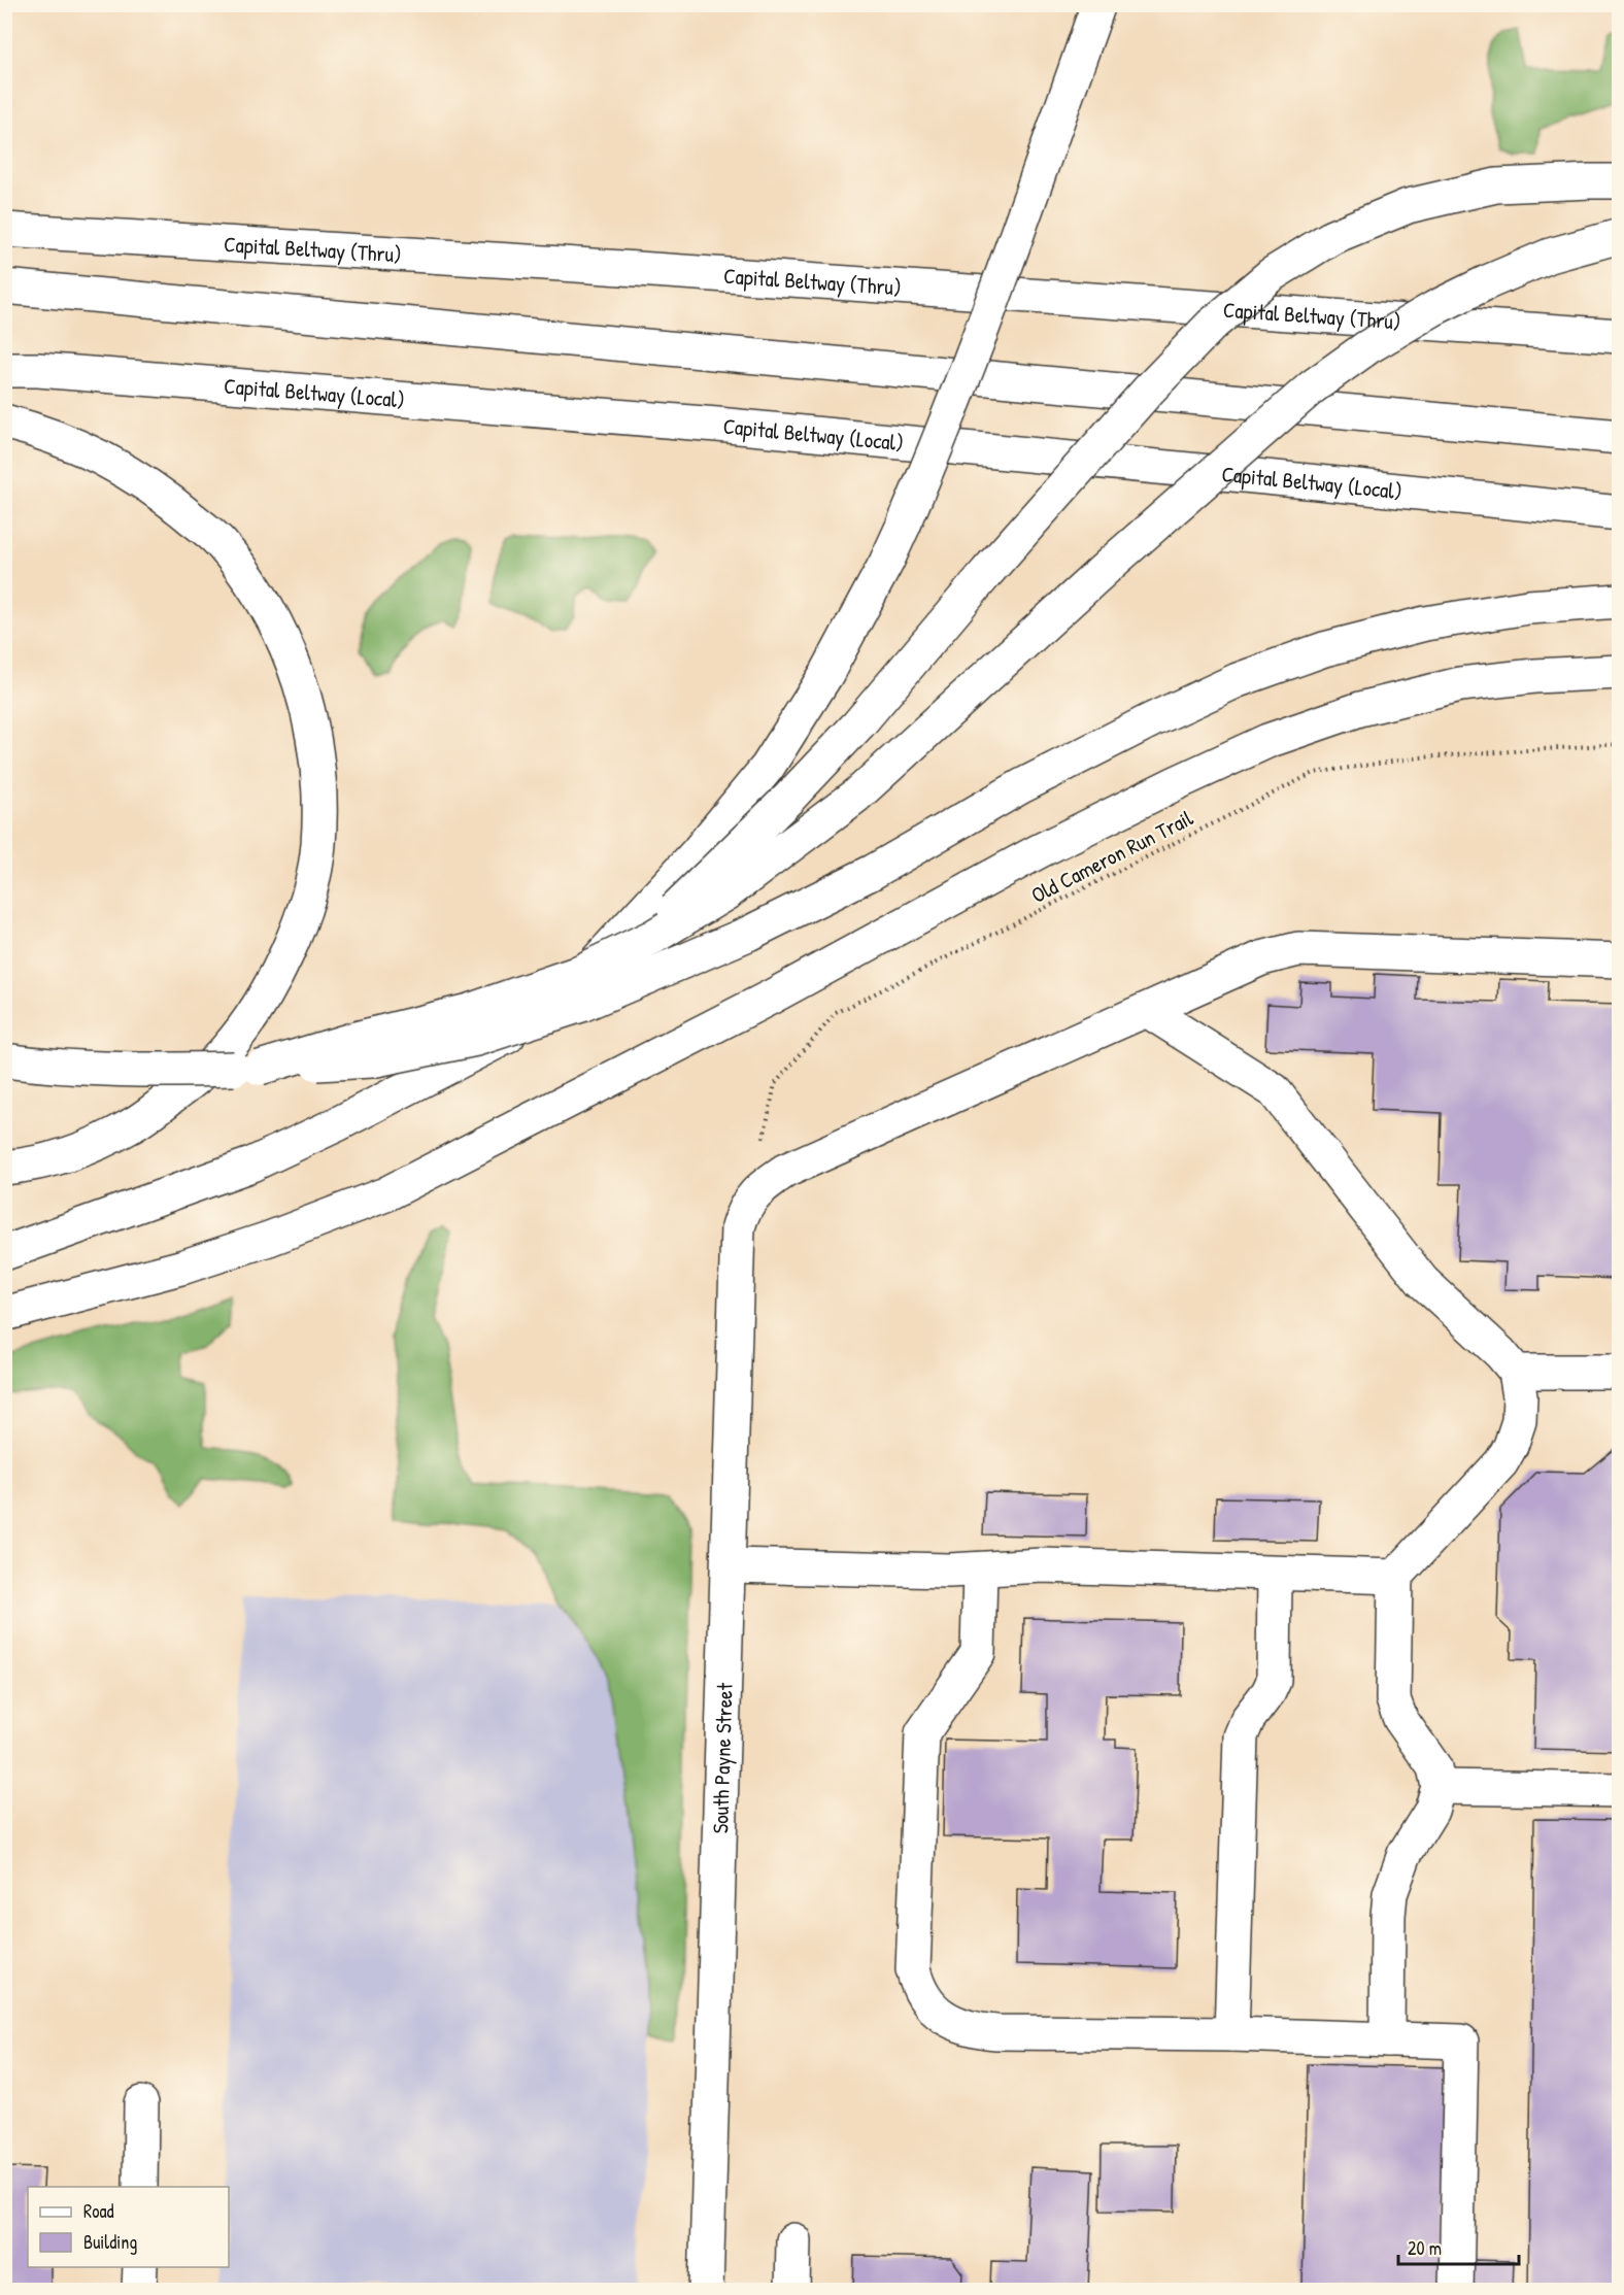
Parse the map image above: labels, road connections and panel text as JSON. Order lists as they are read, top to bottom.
{
  "streets": {
    "main road": ["Capital Beltway (Thru)", "Capital Beltway (Local)", "South Payne Street"],
    "path": ["Old Cameron Run Trail"]
  },
  "legend": ["Road", "Building"],
  "scale_bar": "20 m"
}
